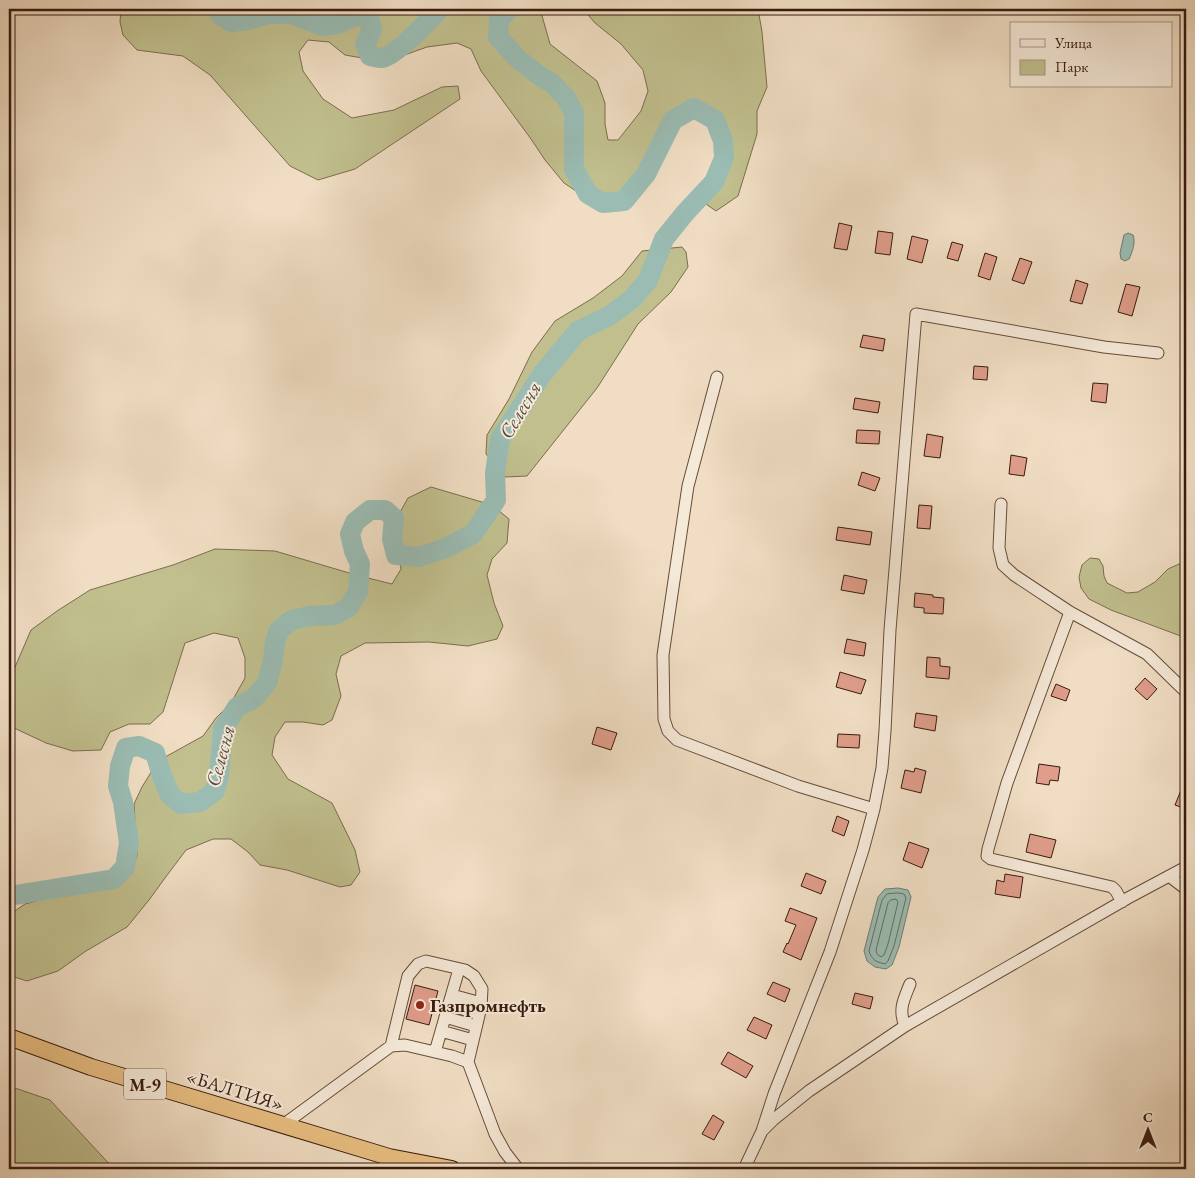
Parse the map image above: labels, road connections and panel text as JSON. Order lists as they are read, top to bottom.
{
  "streets": {
    "highway": ["М-9", "«БАЛТИЯ»"]
  },
  "water": ["Селесня"],
  "places": ["Газпромнефть"],
  "legend": ["Улица", "Парк"],
  "north": "top"
}
